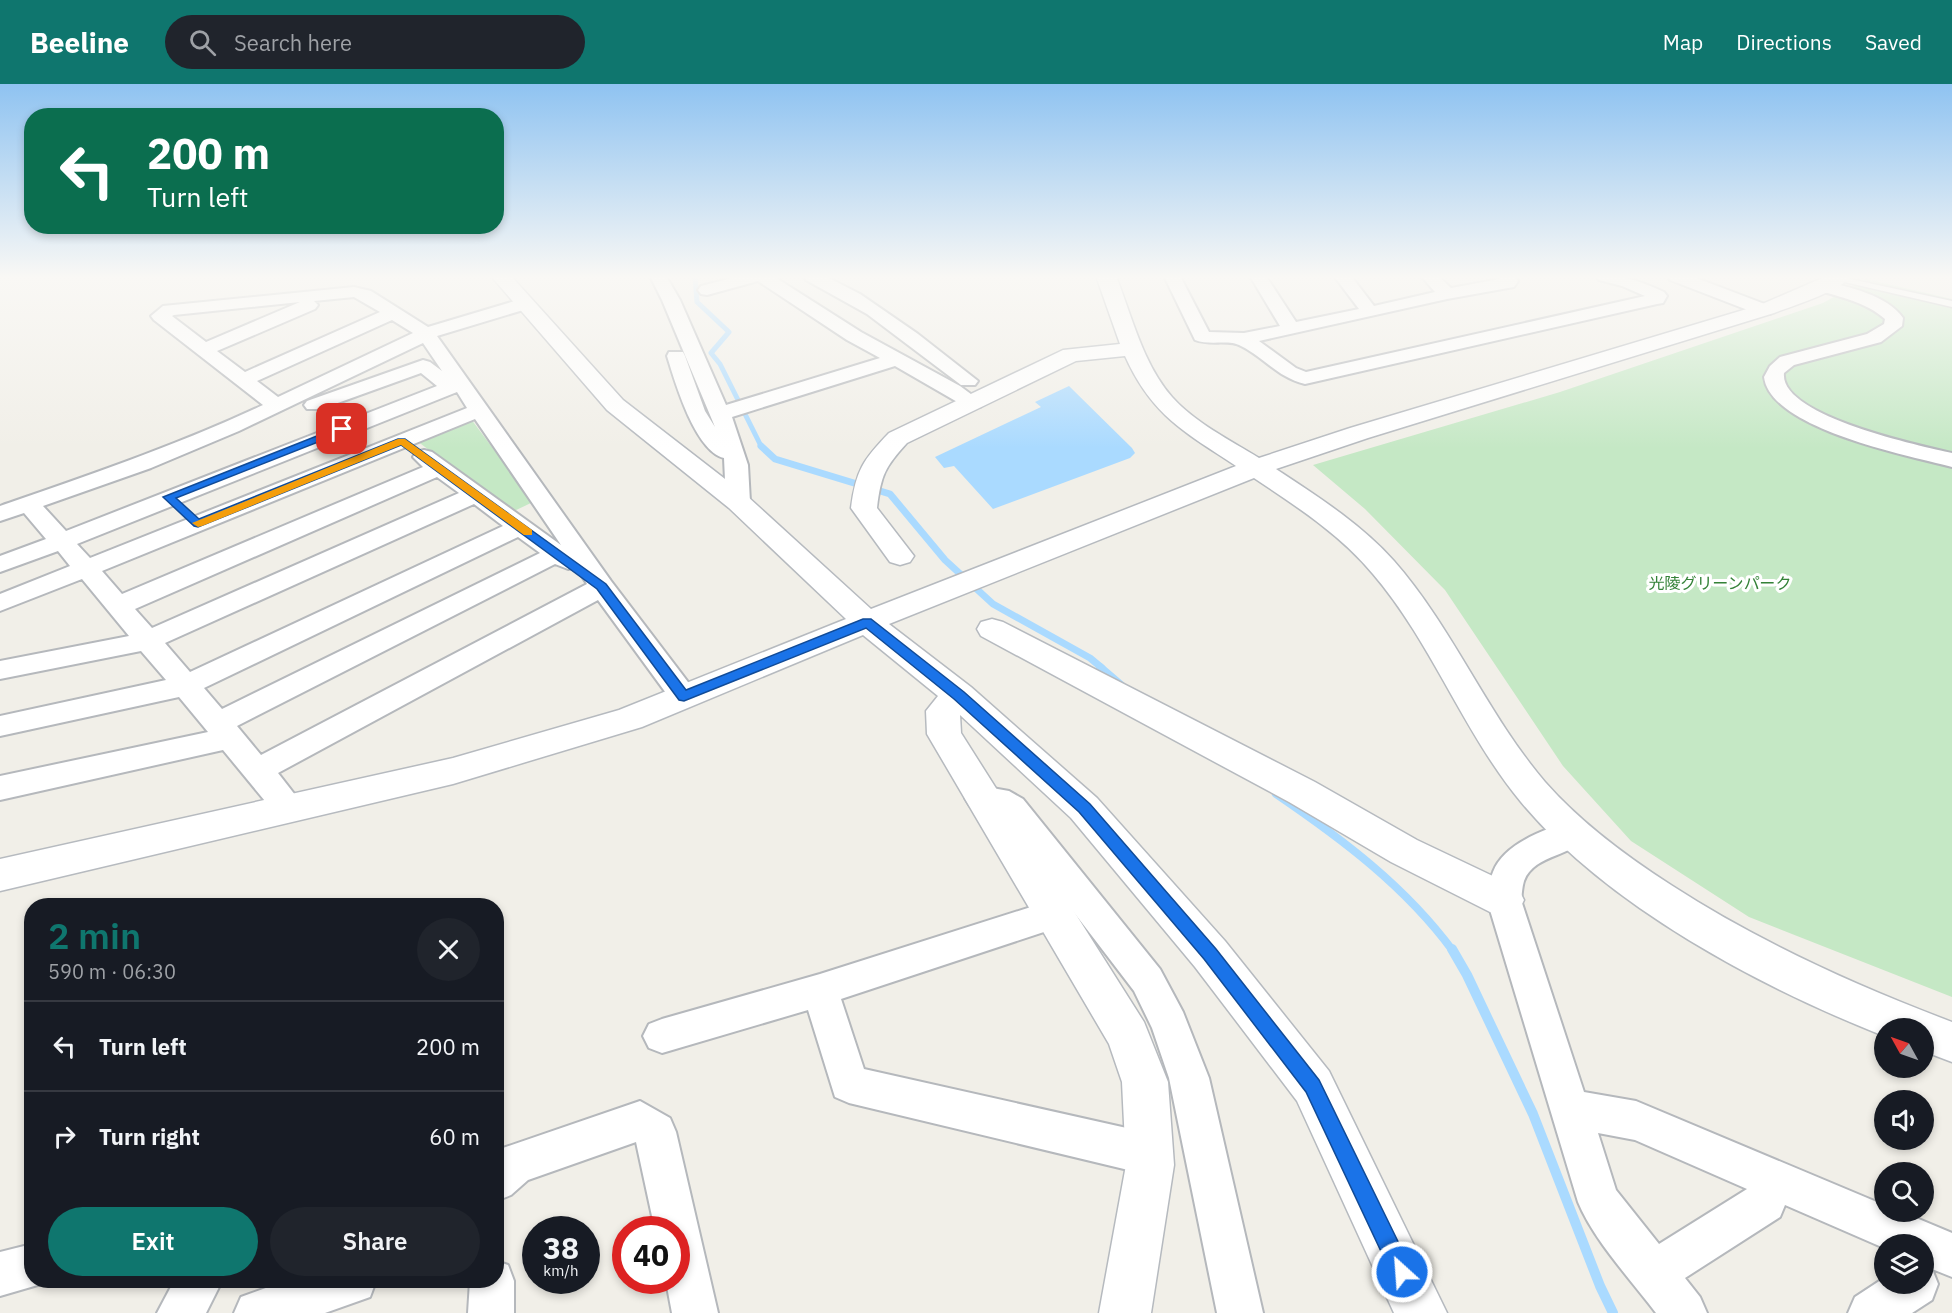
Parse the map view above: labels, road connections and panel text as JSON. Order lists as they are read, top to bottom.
{
  "parks": ["光陵グリーンパーク"],
  "north": "top left",
  "page": {
    "header": "Beeline",
    "search": "Search here",
    "nav": ["Map", "Directions", "Saved"],
    "turn": ["200 m", "Turn left"],
    "heading": ["2 min", "590 m · 06:30"],
    "list": [
      {
        "name": "Turn left",
        "value": "200 m"
      },
      {
        "name": "Turn right",
        "value": "60 m"
      }
    ],
    "buttons": ["Exit", "Share"],
    "speed": "38 km/h",
    "limit": "40"
  }
}
